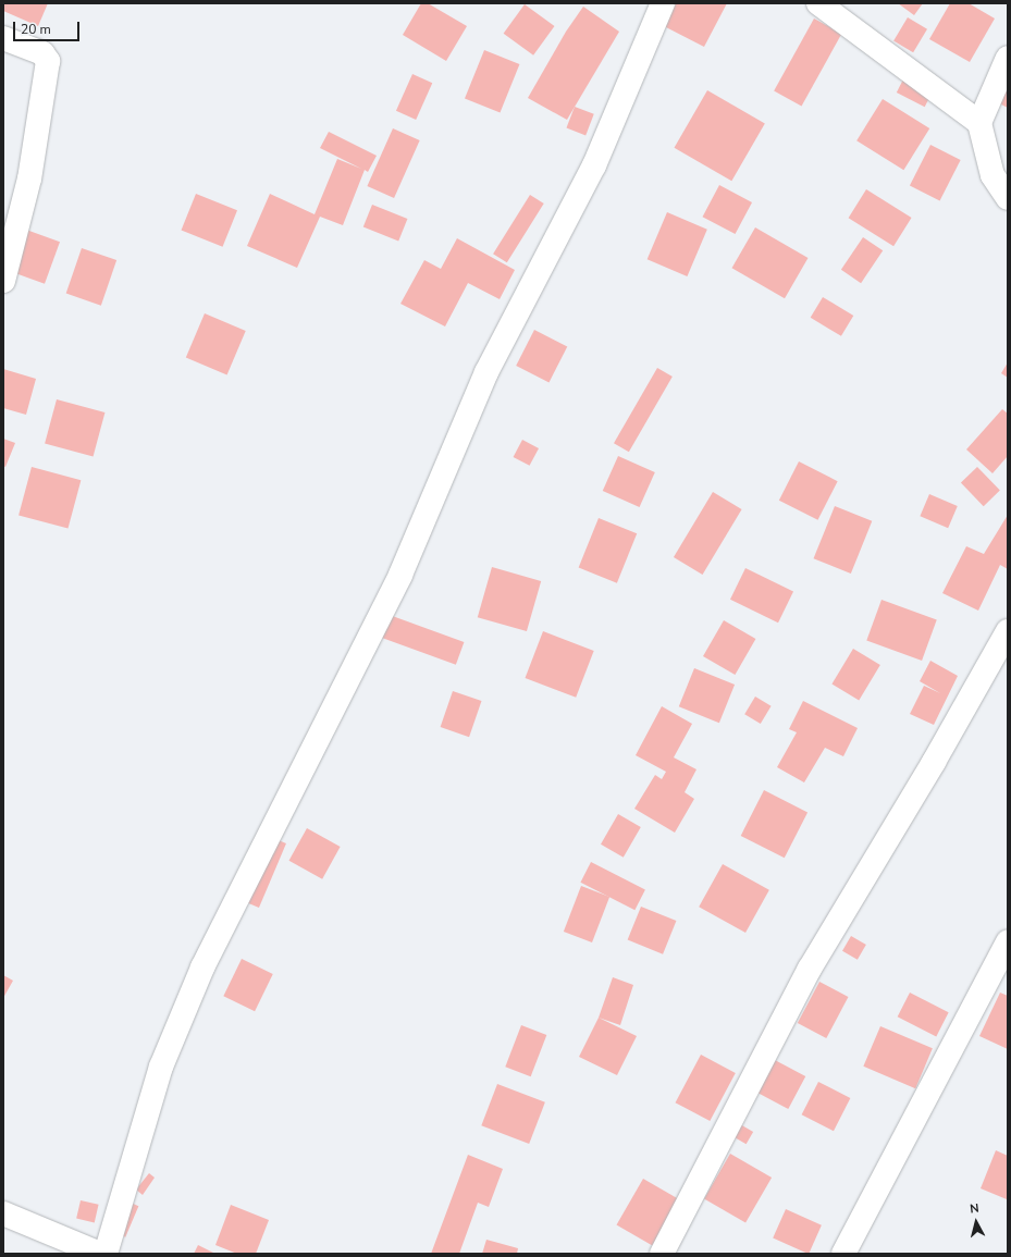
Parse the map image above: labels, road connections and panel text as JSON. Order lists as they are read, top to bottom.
{
  "scale_bar": "20 m",
  "north": "top"
}
